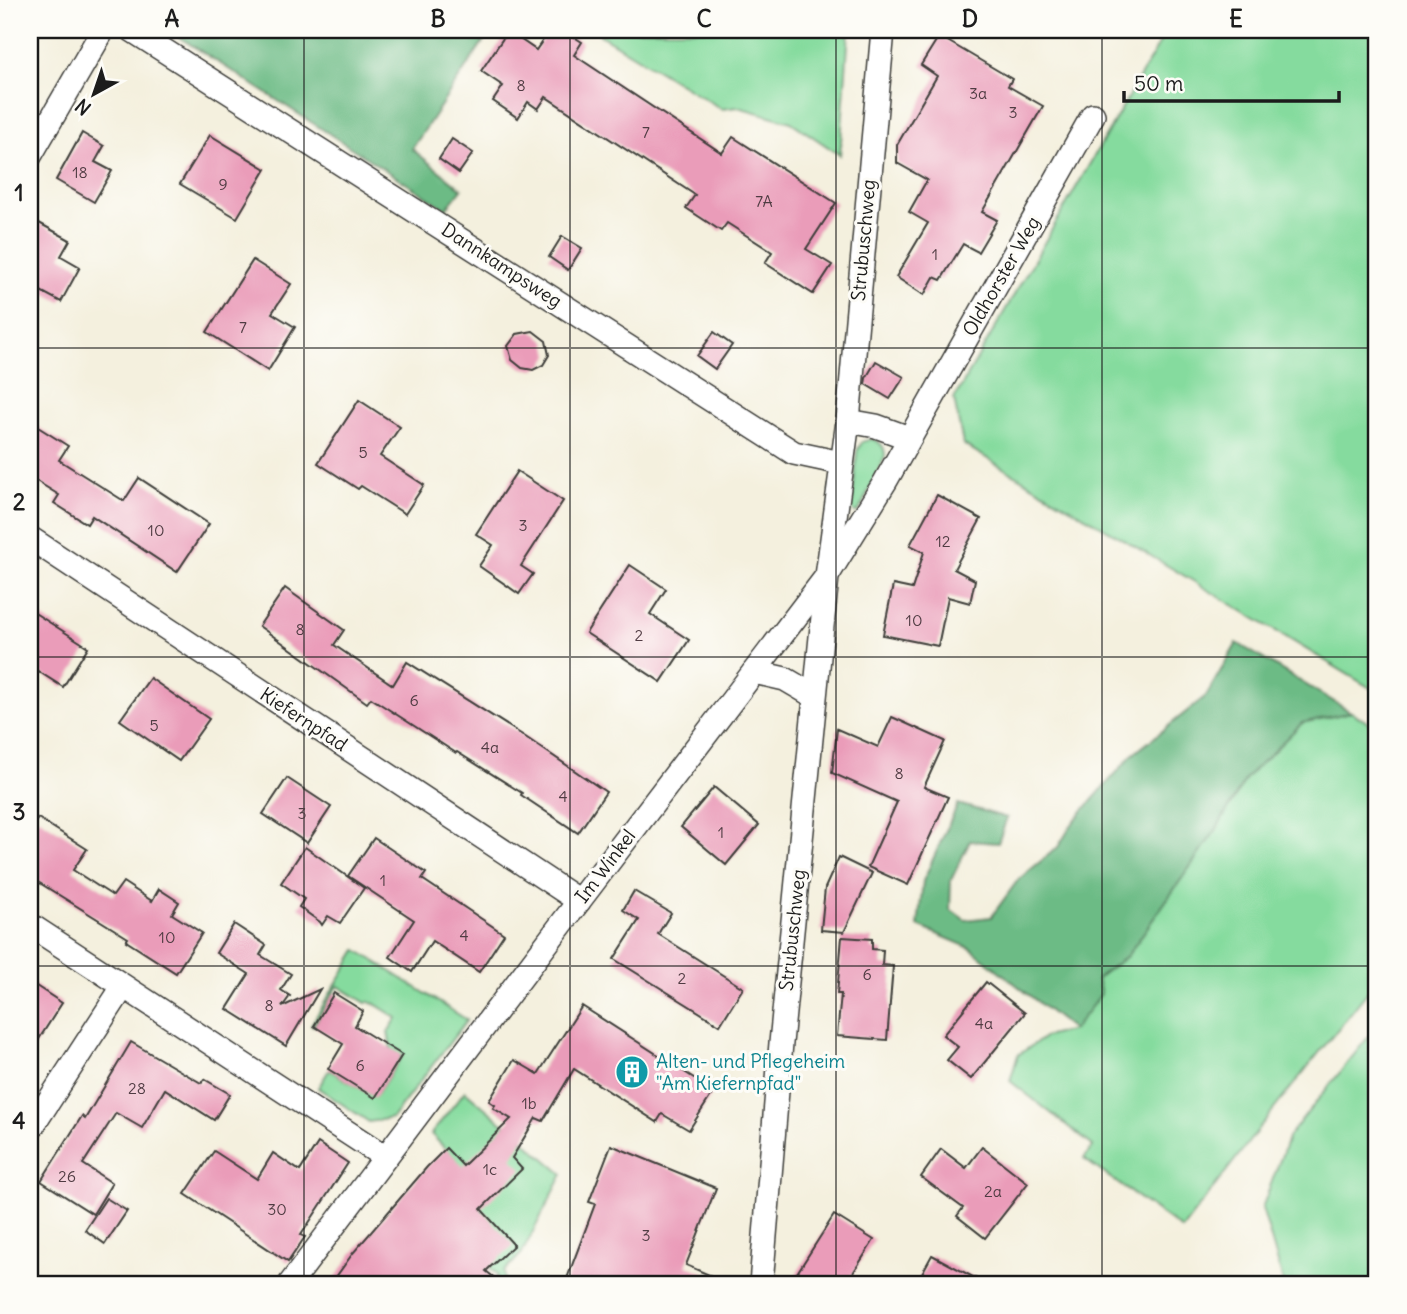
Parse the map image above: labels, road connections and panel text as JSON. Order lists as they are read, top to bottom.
{
  "streets": {
    "street": [
      "Strubuschweg",
      "Dannkampsweg",
      "Oldhorster Weg",
      "Kiefernpfad",
      "Im Winkel"
    ]
  },
  "crossings": [
    ["Strubuschweg", "Dannkampsweg"],
    ["Strubuschweg", "Oldhorster Weg"],
    ["Strubuschweg", "Im Winkel"],
    ["Kiefernpfad", "Im Winkel"]
  ],
  "places": {
    "building": ["Alten- und Pflegeheim \"Am Kiefernpfad\""]
  },
  "house_numbers": [
    "8",
    "3a",
    "3",
    "7",
    "18",
    "9",
    "7A",
    "1",
    "7",
    "5",
    "3",
    "10",
    "12",
    "10",
    "8",
    "2",
    "6",
    "5",
    "4a",
    "8",
    "4",
    "3",
    "1",
    "1",
    "4",
    "10",
    "6",
    "2",
    "8",
    "4a",
    "6",
    "28",
    "1b",
    "1c",
    "26",
    "2a",
    "30",
    "3"
  ],
  "scale_bar": "50 m",
  "north": "bottom left",
  "grid": {
    "columns": [
      "A",
      "B",
      "C",
      "D",
      "E"
    ],
    "rows": [
      "1",
      "2",
      "3",
      "4"
    ]
  }
}
